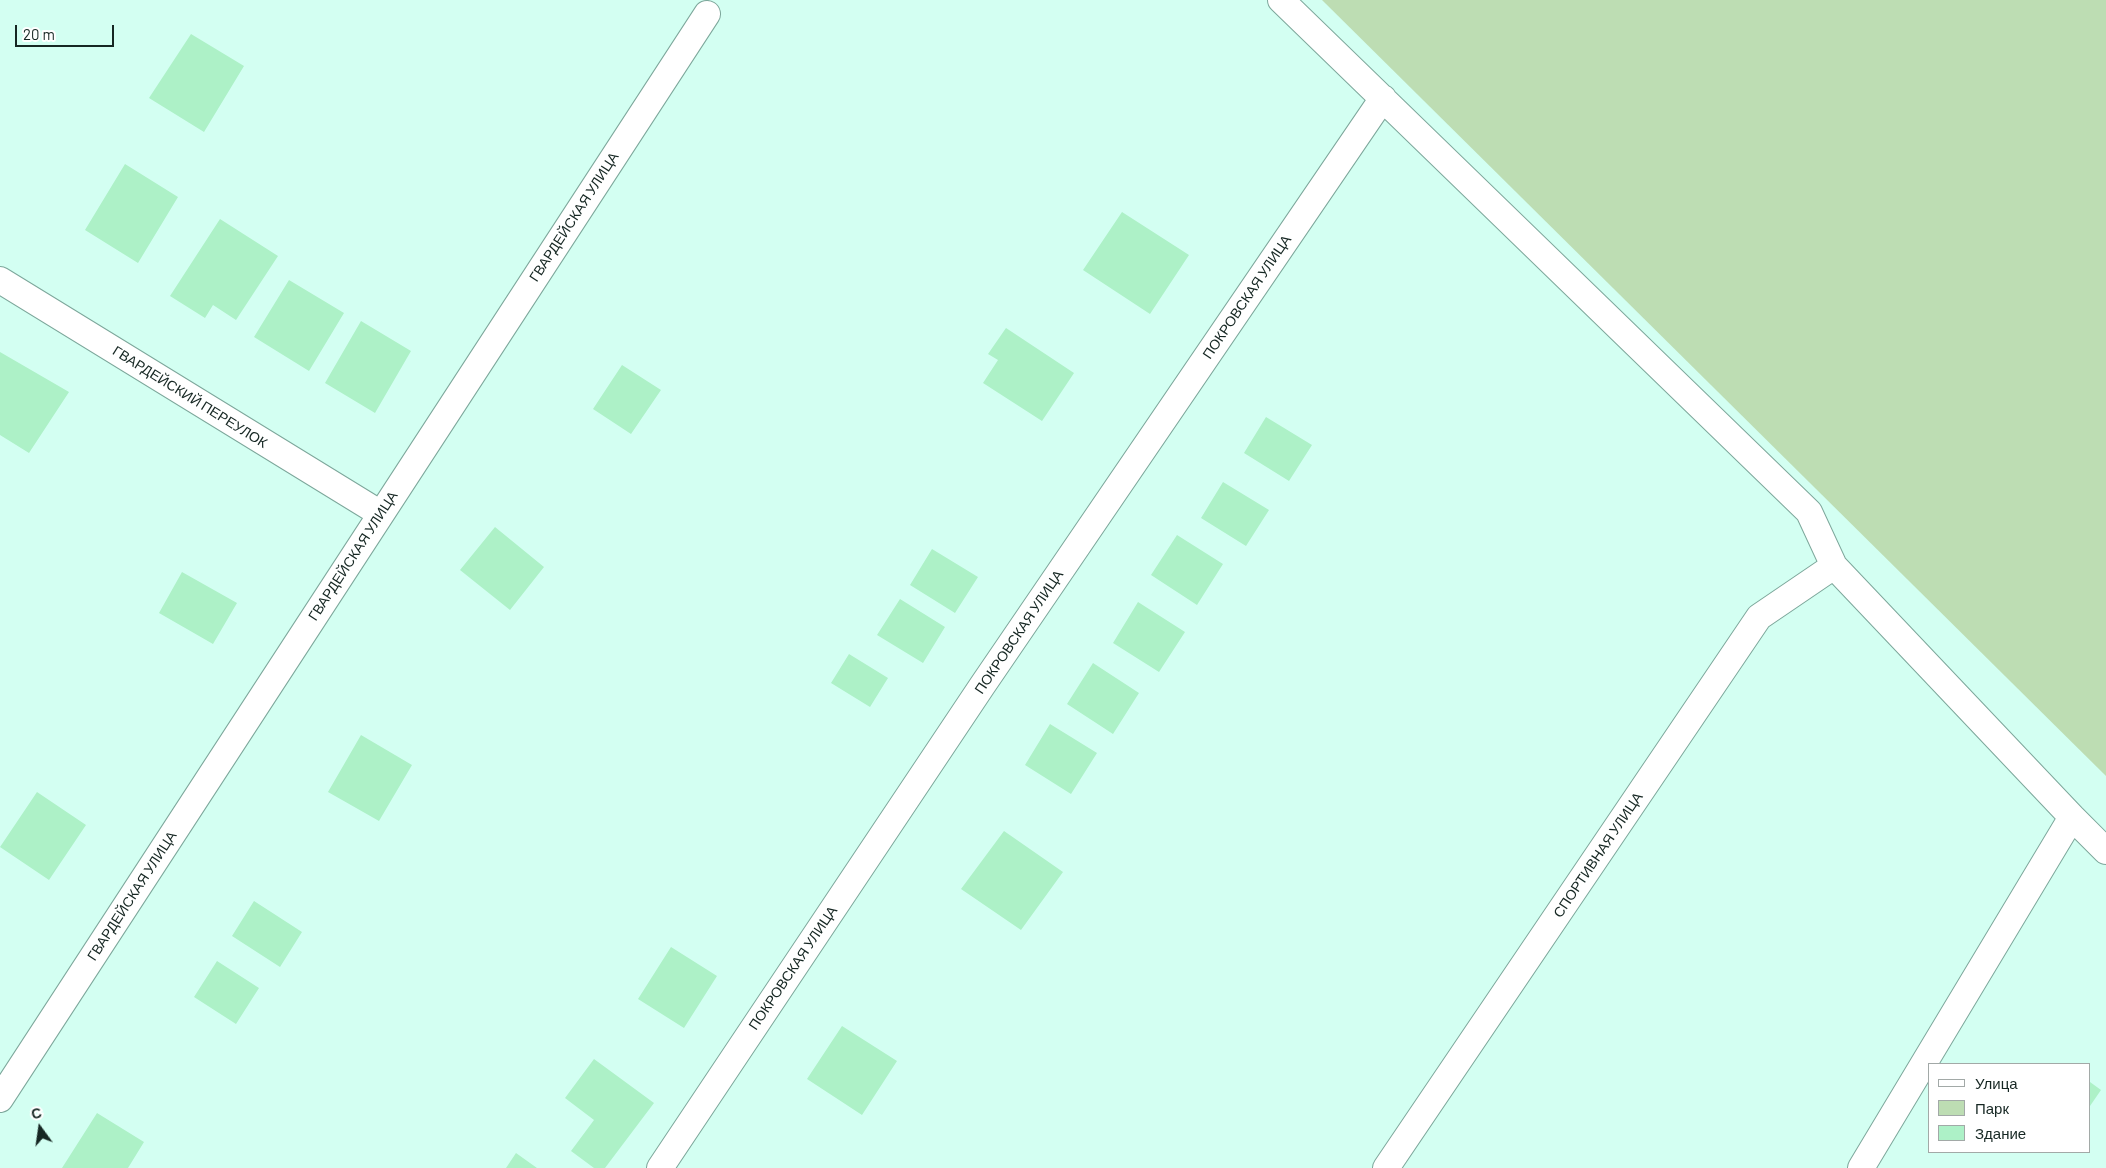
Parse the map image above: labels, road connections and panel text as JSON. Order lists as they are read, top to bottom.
{
  "streets": {
    "street": [
      "ГВАРДЕЙСКАЯ УЛИЦА",
      "ПОКРОВСКАЯ УЛИЦА",
      "ГВАРДЕЙСКИЙ ПЕРЕУЛОК",
      "СПОРТИВНАЯ УЛИЦА"
    ]
  },
  "crossings": [
    ["ГВАРДЕЙСКАЯ УЛИЦА", "ГВАРДЕЙСКИЙ ПЕРЕУЛОК"]
  ],
  "legend": ["Улица", "Парк", "Здание"],
  "scale_bar": "20 m",
  "north": "top"
}
